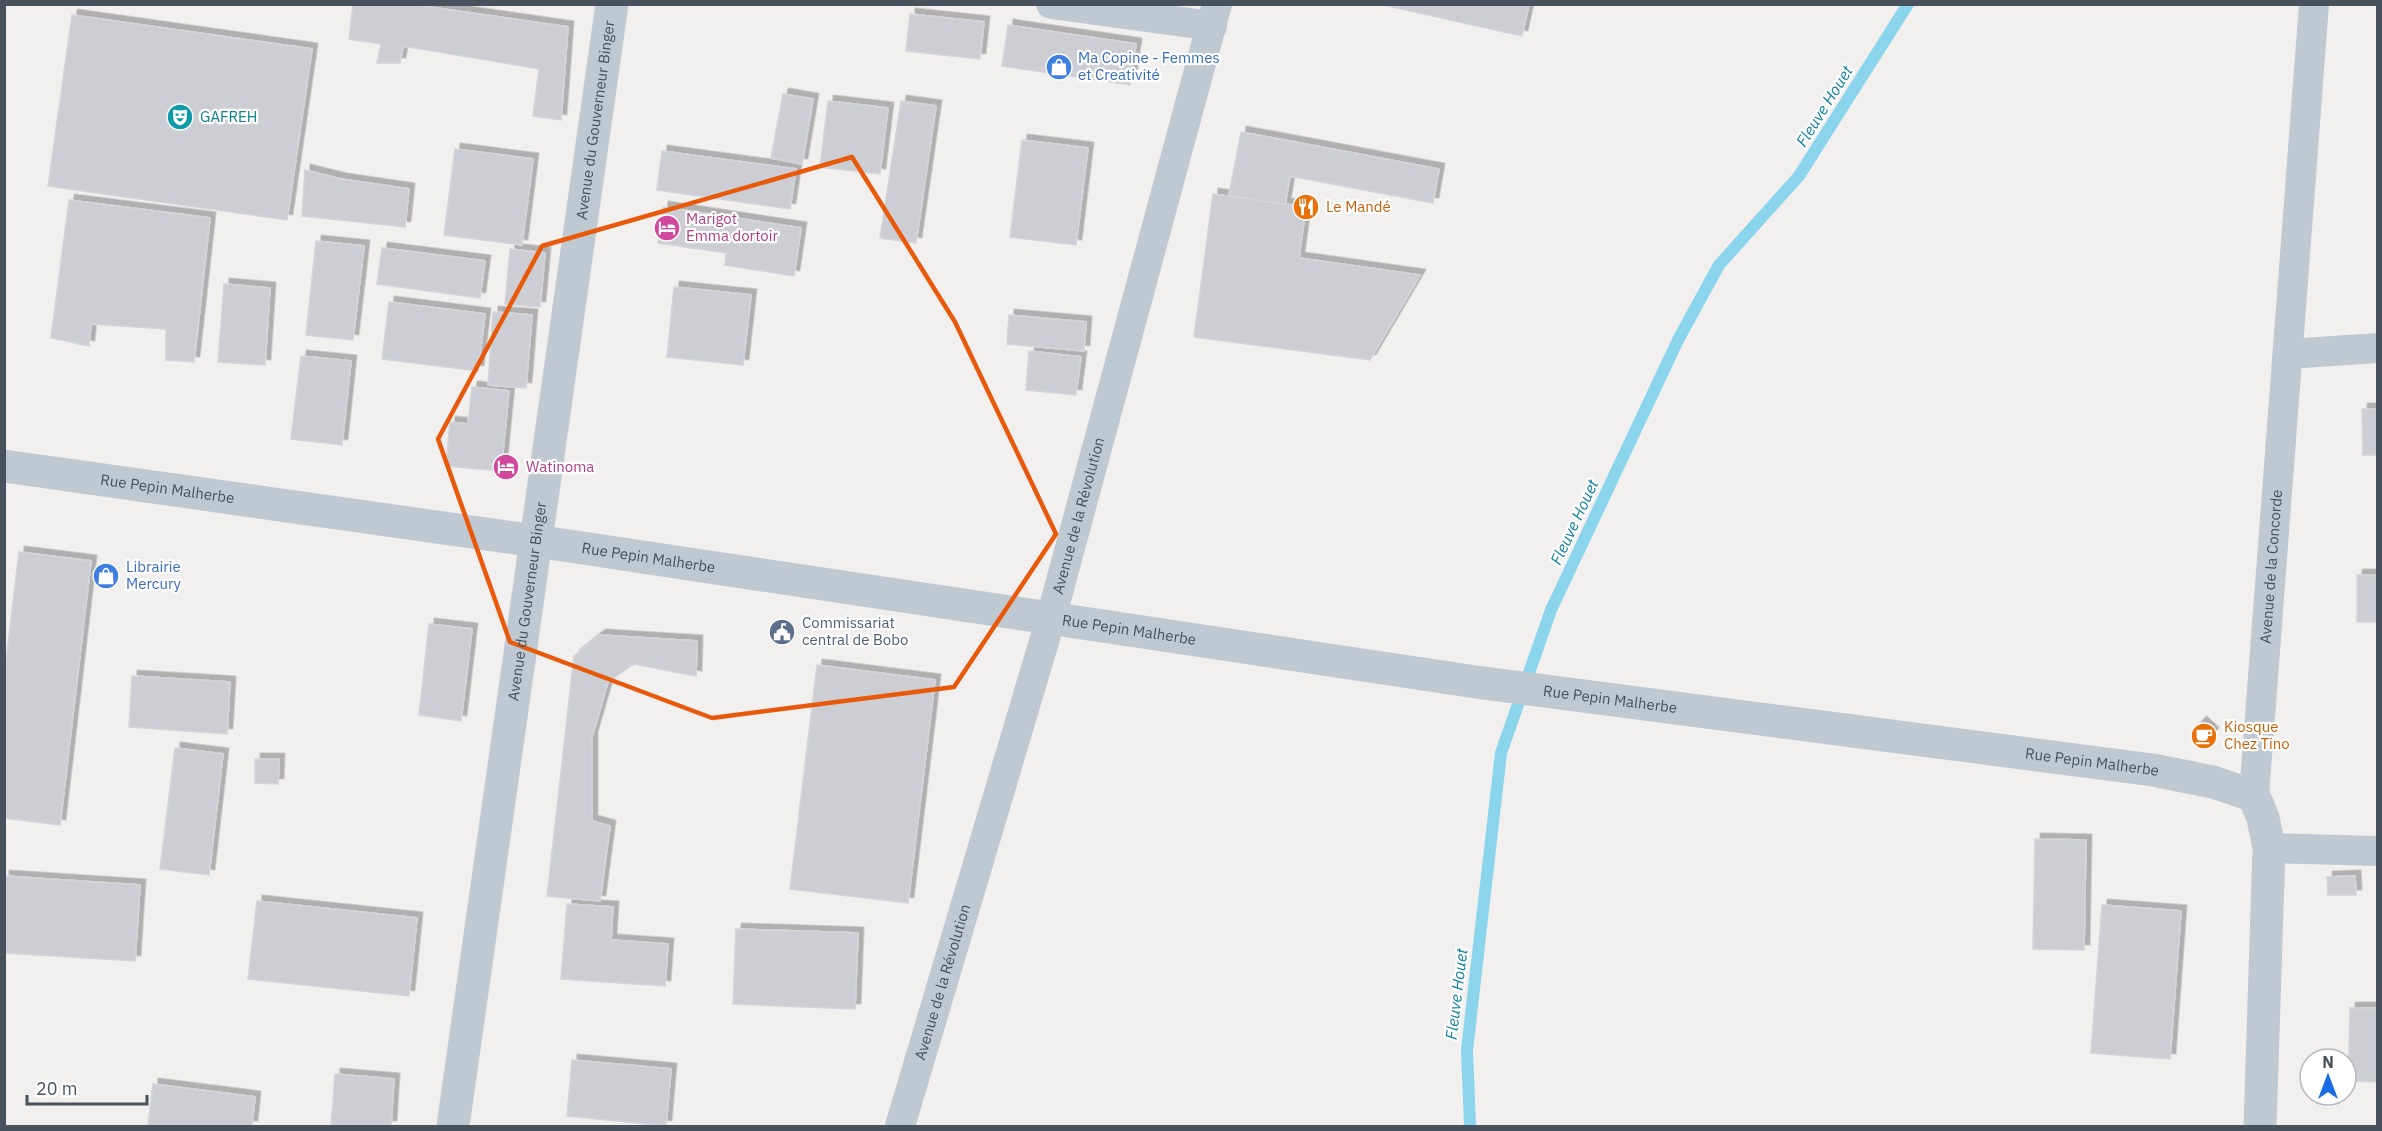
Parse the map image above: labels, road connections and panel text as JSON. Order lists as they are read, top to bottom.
{
  "streets": {
    "street": [
      "Avenue du Gouverneur Binger",
      "Rue Pepin Malherbe",
      "Avenue de la Révolution",
      "Avenue de la Concorde"
    ]
  },
  "crossings": [
    ["Avenue du Gouverneur Binger", "Rue Pepin Malherbe"],
    ["Rue Pepin Malherbe", "Avenue de la Révolution"],
    ["Rue Pepin Malherbe", "Avenue de la Concorde"]
  ],
  "water": ["Fleuve Houet"],
  "places": {
    "shop": ["Ma Copine - Femmes et Creativité", "Librairie Mercury"],
    "theatre": ["GAFREH"],
    "restaurant": ["Le Mandé"],
    "hotel": ["Marigot Emma dortoir", "Watinoma"],
    "public building": ["Commissariat central de Bobo"],
    "cafe": ["Kiosque Chez Tino"]
  },
  "scale_bar": "20 m",
  "north": "top"
}
